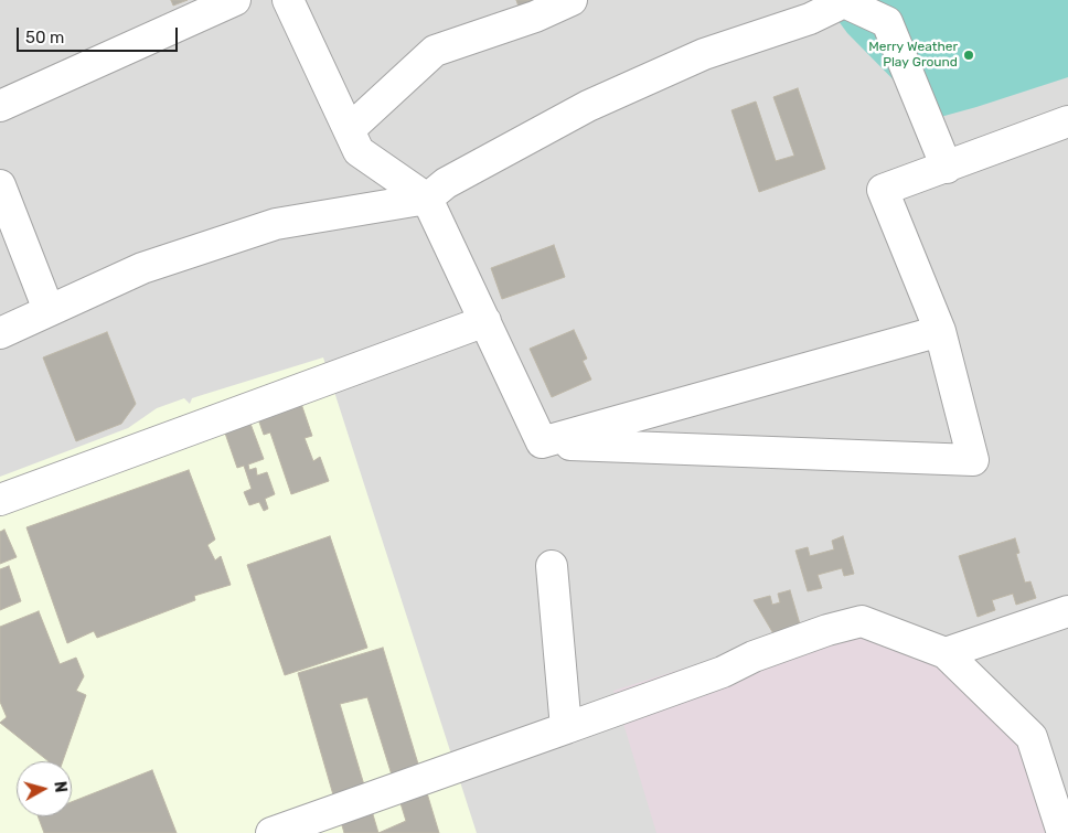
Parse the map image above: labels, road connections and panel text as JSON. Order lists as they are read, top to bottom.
{
  "places": ["Merry Weather Play Ground"],
  "scale_bar": "50 m",
  "north": "right"
}
